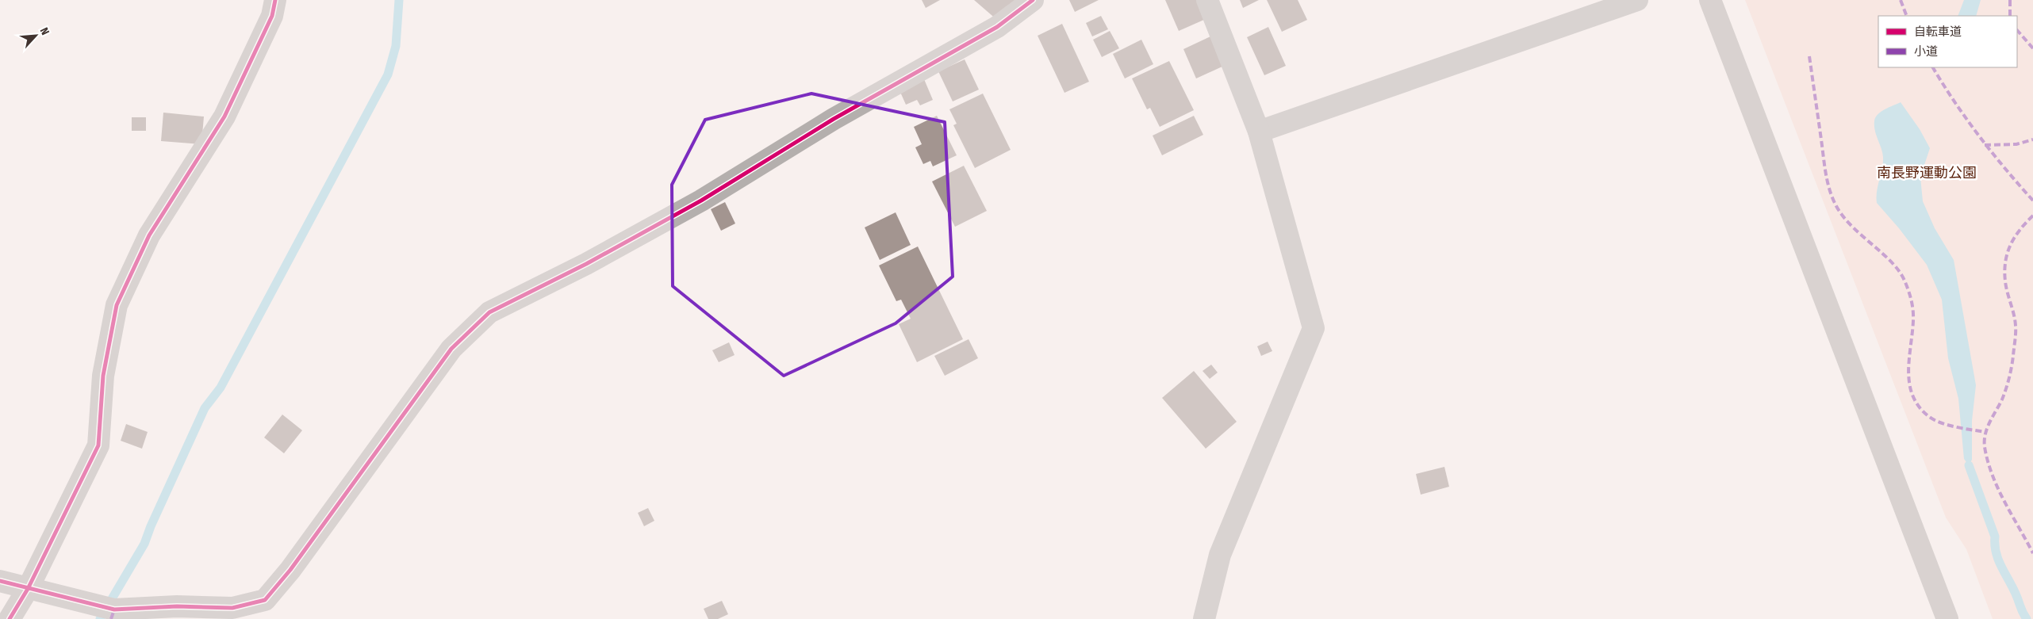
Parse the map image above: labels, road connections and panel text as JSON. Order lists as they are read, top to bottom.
{
  "parks": ["南長野運動公園"],
  "legend": ["自転車道", "小道"],
  "north": "top right"
}
